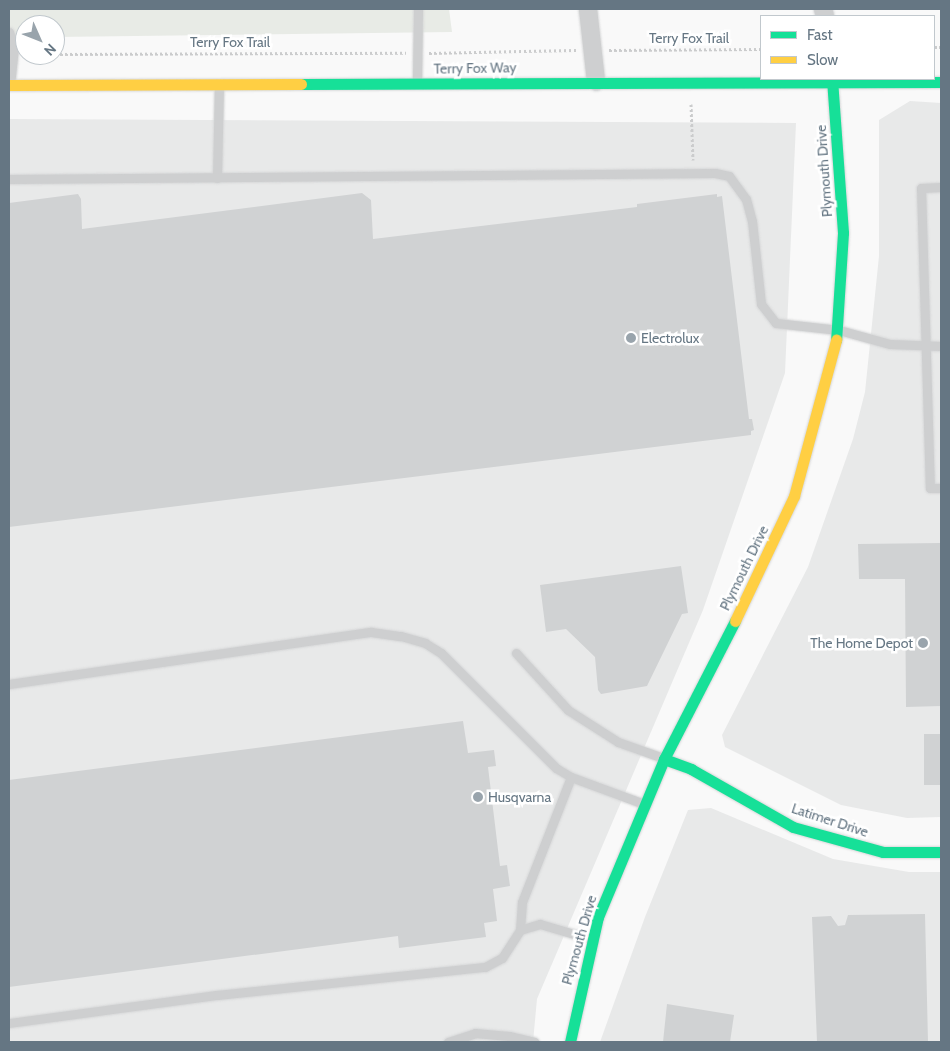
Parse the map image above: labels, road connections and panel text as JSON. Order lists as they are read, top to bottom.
{
  "streets": {
    "street": ["Terry Fox Way", "Plymouth Drive", "Latimer Drive"],
    "path": ["Terry Fox Trail"]
  },
  "crossings": [
    ["Terry Fox Way", "Plymouth Drive"],
    ["Plymouth Drive", "Latimer Drive"]
  ],
  "places": ["Electrolux", "The Home Depot", "Husqvarna"],
  "legend": ["Fast", "Slow"],
  "north": "bottom right"
}
